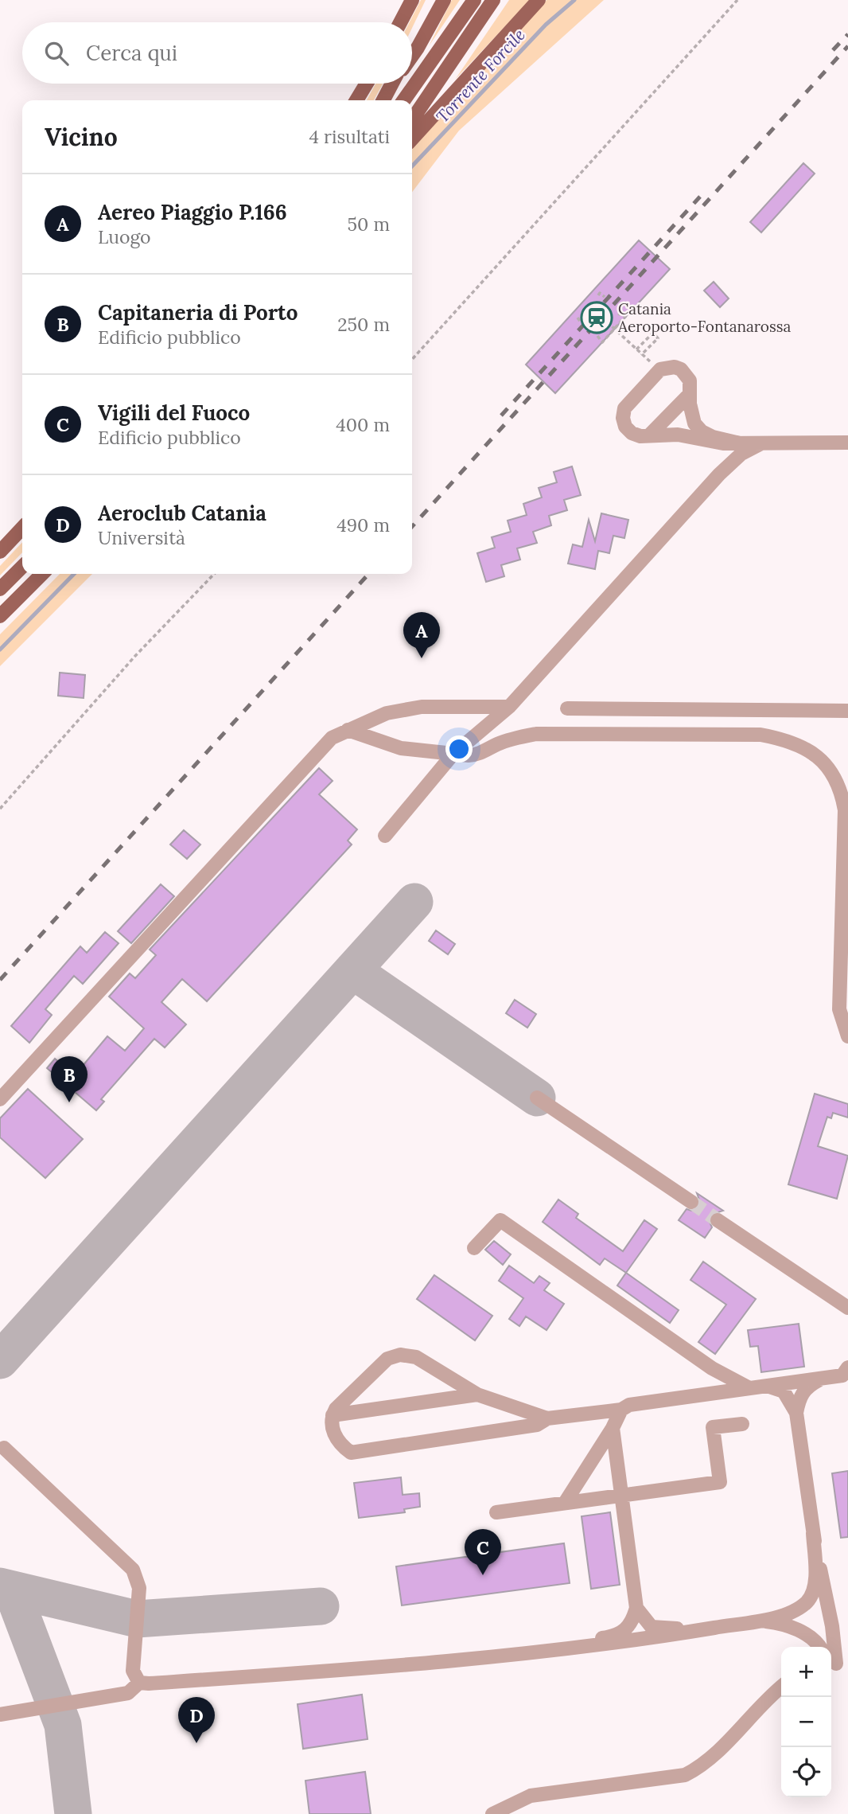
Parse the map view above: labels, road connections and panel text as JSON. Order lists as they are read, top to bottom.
{
  "water": ["Torrente Forcile"],
  "places": {
    "station": ["Catania Aeroporto-Fontanarossa"]
  },
  "page": {
    "search": "Cerca qui",
    "heading": ["Vicino", "4 risultati"],
    "list": [
      {
        "mark": "A",
        "name": "Aereo Piaggio P.166",
        "note": "Luogo",
        "value": "50 m"
      },
      {
        "mark": "B",
        "name": "Capitaneria di Porto",
        "note": "Edificio pubblico",
        "value": "250 m"
      },
      {
        "mark": "C",
        "name": "Vigili del Fuoco",
        "note": "Edificio pubblico",
        "value": "400 m"
      },
      {
        "mark": "D",
        "name": "Aeroclub Catania",
        "note": "Università",
        "value": "490 m"
      }
    ],
    "pins": [
      "A",
      "B",
      "C",
      "D"
    ],
    "map_buttons": ["+", "−"]
  }
}
